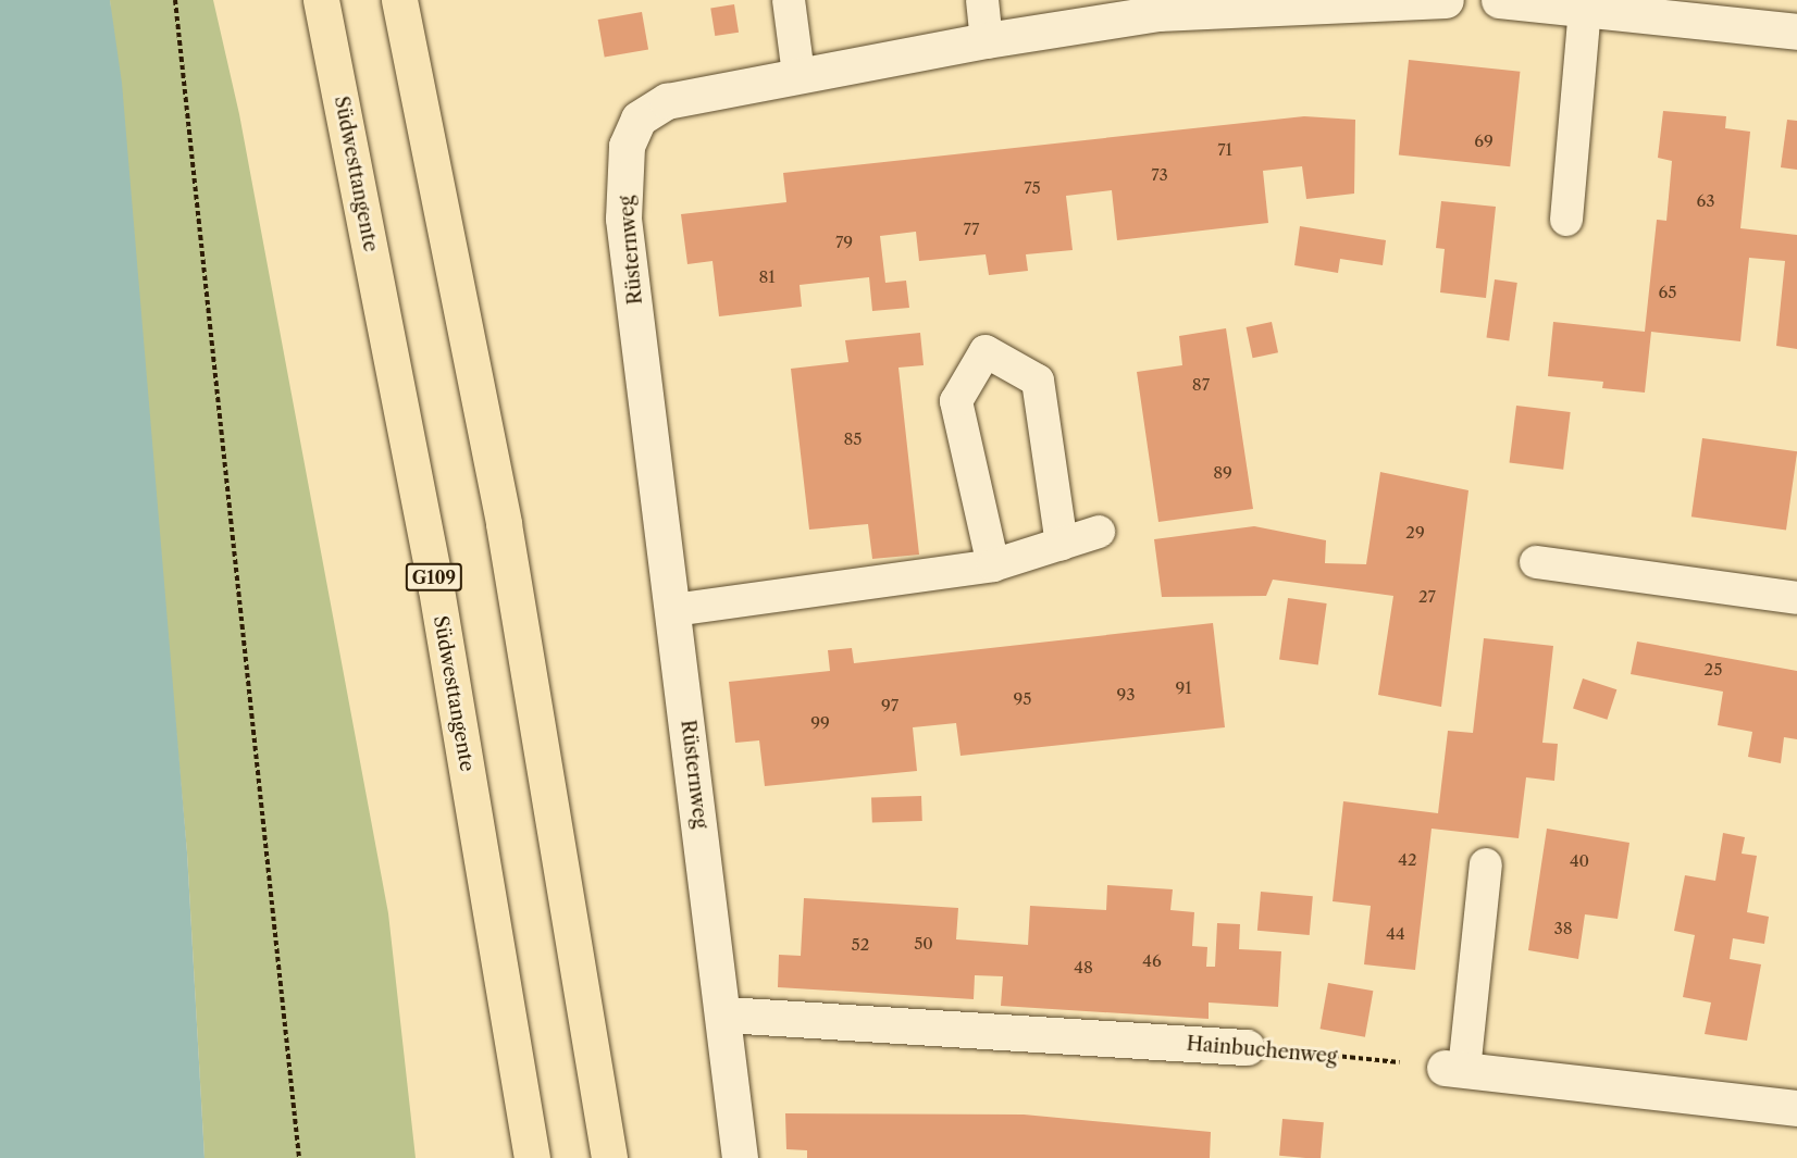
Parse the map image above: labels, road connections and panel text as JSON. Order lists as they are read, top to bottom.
{
  "streets": {
    "highway": ["Südwesttangente", "G109"],
    "street": ["Rüsternweg", "Hainbuchenweg"]
  },
  "crossings": [
    ["Rüsternweg", "Hainbuchenweg"]
  ],
  "house_numbers": [
    "69",
    "71",
    "73",
    "75",
    "63",
    "77",
    "79",
    "81",
    "65",
    "87",
    "85",
    "89",
    "29",
    "27",
    "25",
    "91",
    "93",
    "95",
    "97",
    "99",
    "42",
    "40",
    "38",
    "44",
    "50",
    "52",
    "46",
    "48"
  ]
}
